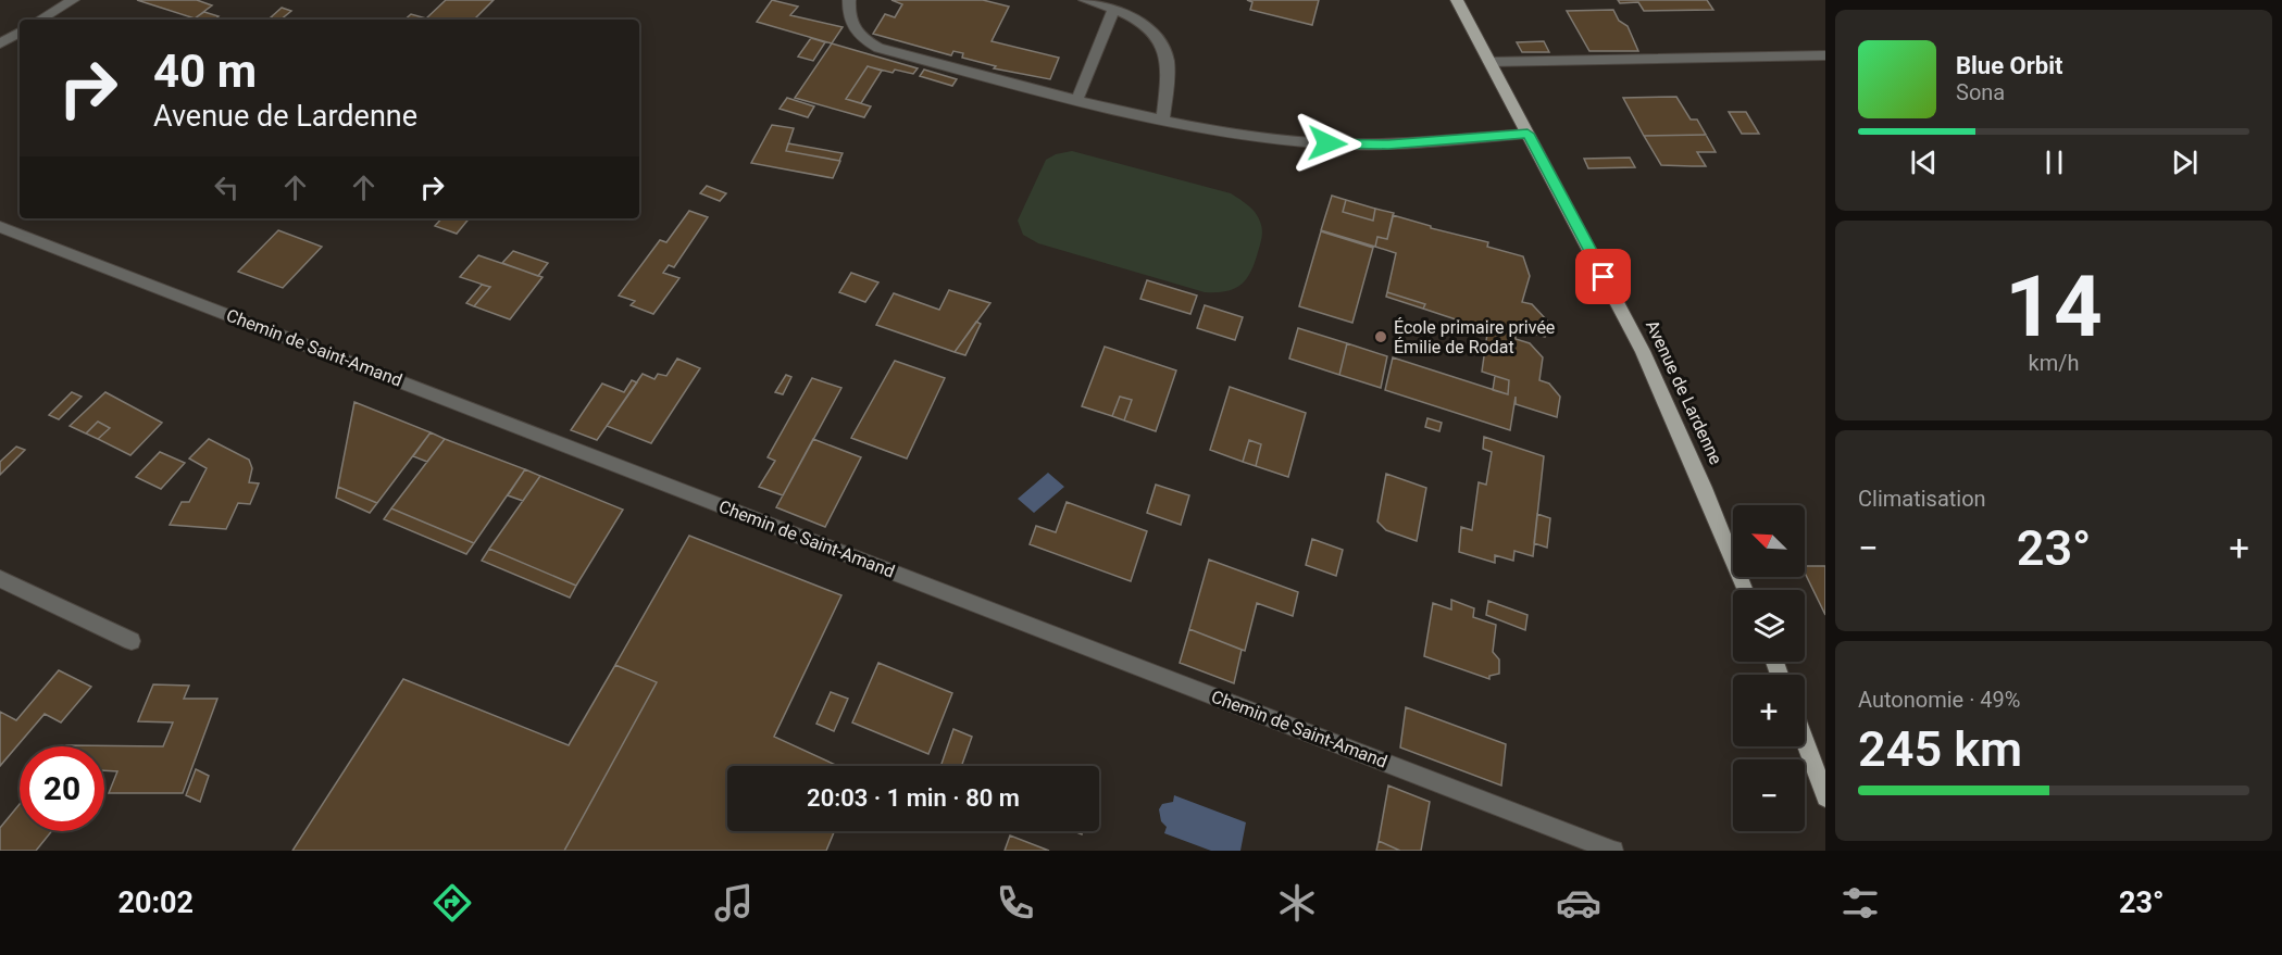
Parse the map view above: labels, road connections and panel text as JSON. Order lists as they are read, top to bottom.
{
  "streets": {
    "main road": ["Avenue de Lardenne"],
    "street": ["Chemin de Saint-Amand"]
  },
  "places": ["École primaire privée Émilie de Rodat"],
  "north": "top left",
  "page": {
    "turn": ["40 m", "Avenue de Lardenne"],
    "song": ["Blue Orbit", "Sona"],
    "tile": [
      ["14", "km/h"],
      "Climatisation",
      ["Autonomie · 49%", "245 km"]
    ],
    "map_buttons": ["+", "−"],
    "heat": ["−", "23°", "+"],
    "limit": "20",
    "trip": "20:03 · 1 min · 80 m",
    "tabs": ["20:02", "23°"]
  }
}
